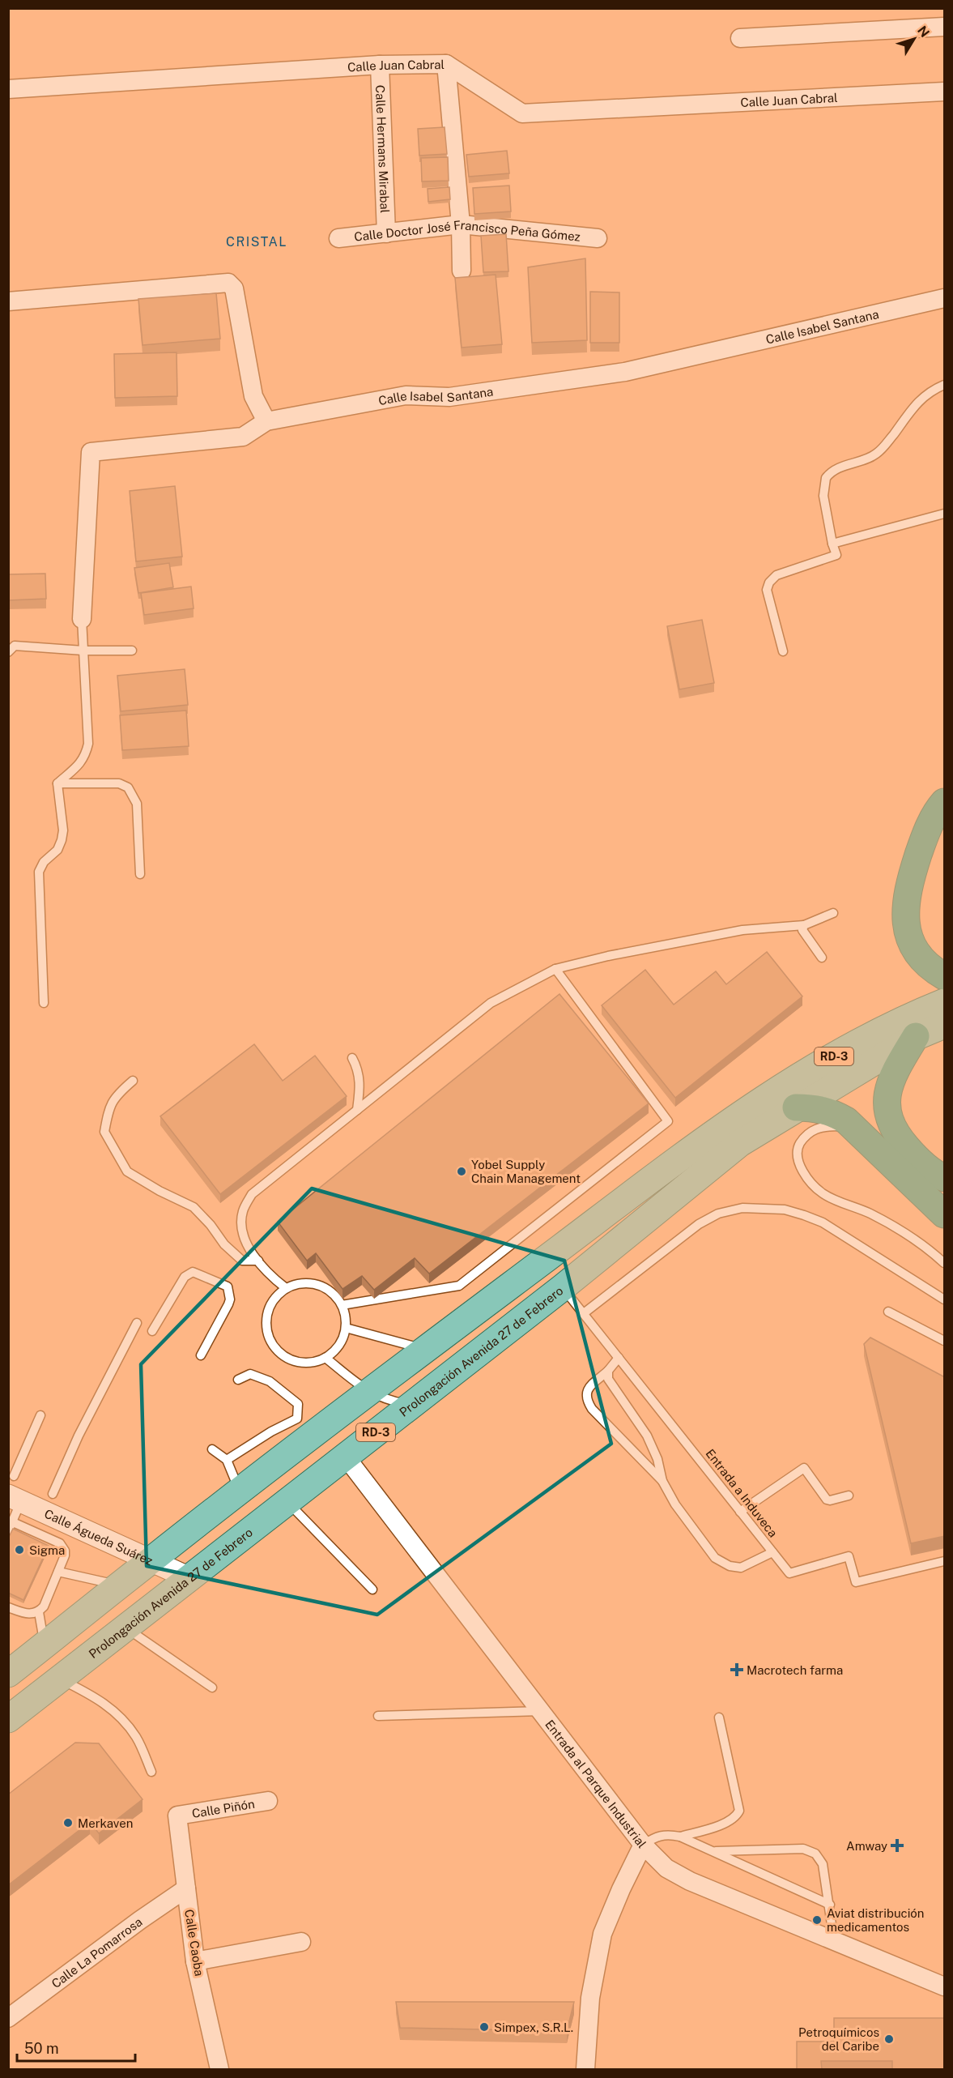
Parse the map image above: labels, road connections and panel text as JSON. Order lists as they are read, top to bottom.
{
  "streets": {
    "main road": ["RD-3", "Prolongación Avenida 27 de Febrero"],
    "street": [
      "Calle Juan Cabral",
      "Calle Hermans Mirabal",
      "Calle Doctor José Francisco Peña Gómez",
      "Calle Isabel Santana",
      "Calle Águeda Suárez",
      "Entrada al Parque Industrial",
      "Calle Piñón",
      "Calle Caoba",
      "Calle La Pomarrosa"
    ],
    "lane": ["Entrada a Induveca"]
  },
  "crossings": [
    ["Calle Juan Cabral", "Calle Hermans Mirabal"],
    ["Calle Hermans Mirabal", "Calle Doctor José Francisco Peña Gómez"],
    ["RD-3", "Calle Águeda Suárez"],
    ["Prolongación Avenida 27 de Febrero", "Entrada a Induveca"],
    ["Prolongación Avenida 27 de Febrero", "Calle Águeda Suárez"],
    ["Prolongación Avenida 27 de Febrero", "Entrada al Parque Industrial"],
    ["Calle Piñón", "Calle Caoba"],
    ["Calle Caoba", "Calle La Pomarrosa"]
  ],
  "districts": ["CRISTAL"],
  "places": {
    "other": [
      "Yobel Supply Chain Management",
      "Sigma",
      "Merkaven",
      "Aviat distribución medicamentos",
      "Simpex, S.R.L.",
      "Petroquímicos del Caribe"
    ],
    "health": ["Macrotech farma", "Amway"]
  },
  "scale_bar": "50 m",
  "north": "top right"
}
